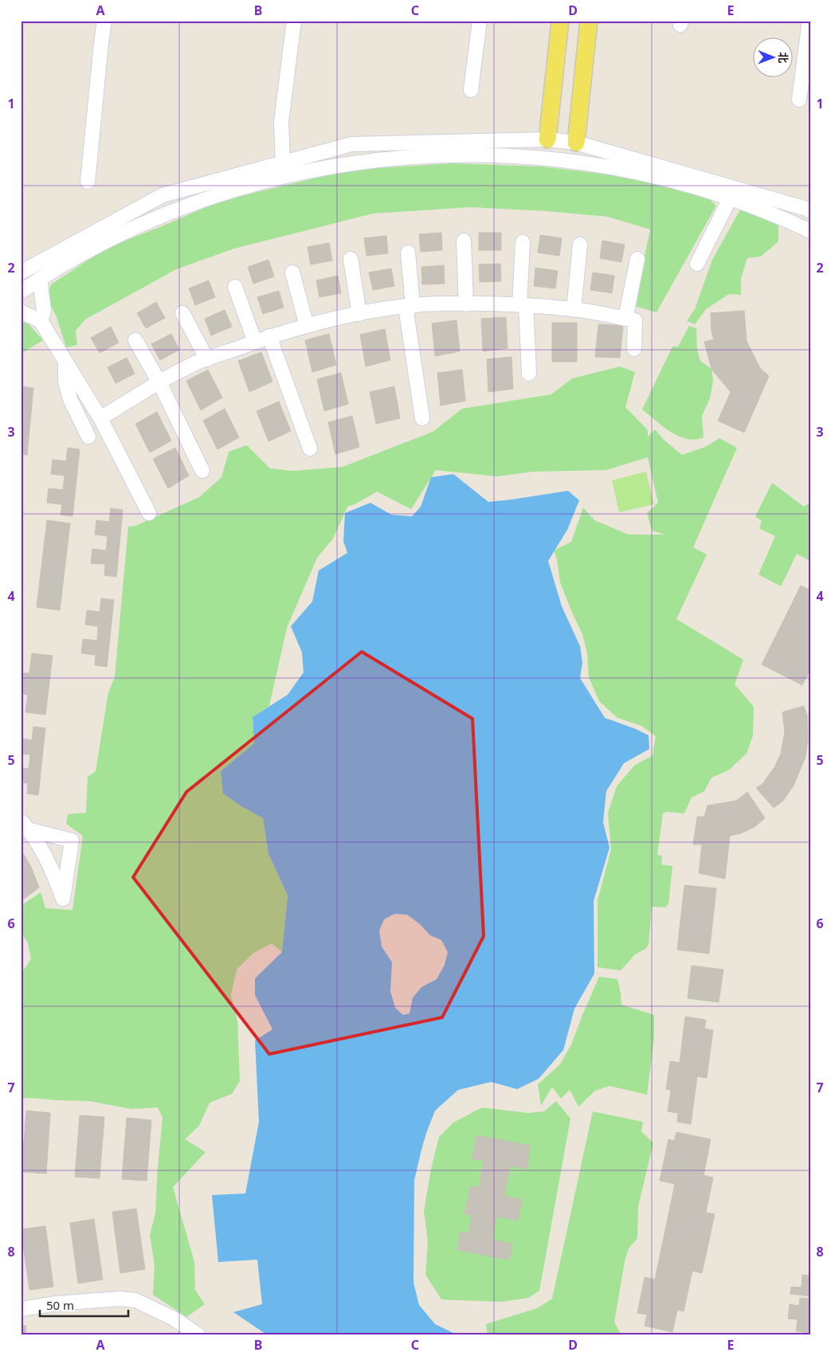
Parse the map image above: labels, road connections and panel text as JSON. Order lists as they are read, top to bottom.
{
  "scale_bar": "50 m",
  "north": "right",
  "grid": {
    "columns": [
      "A",
      "B",
      "C",
      "D",
      "E"
    ],
    "rows": [
      "1",
      "2",
      "3",
      "4",
      "5",
      "6",
      "7",
      "8"
    ]
  }
}
